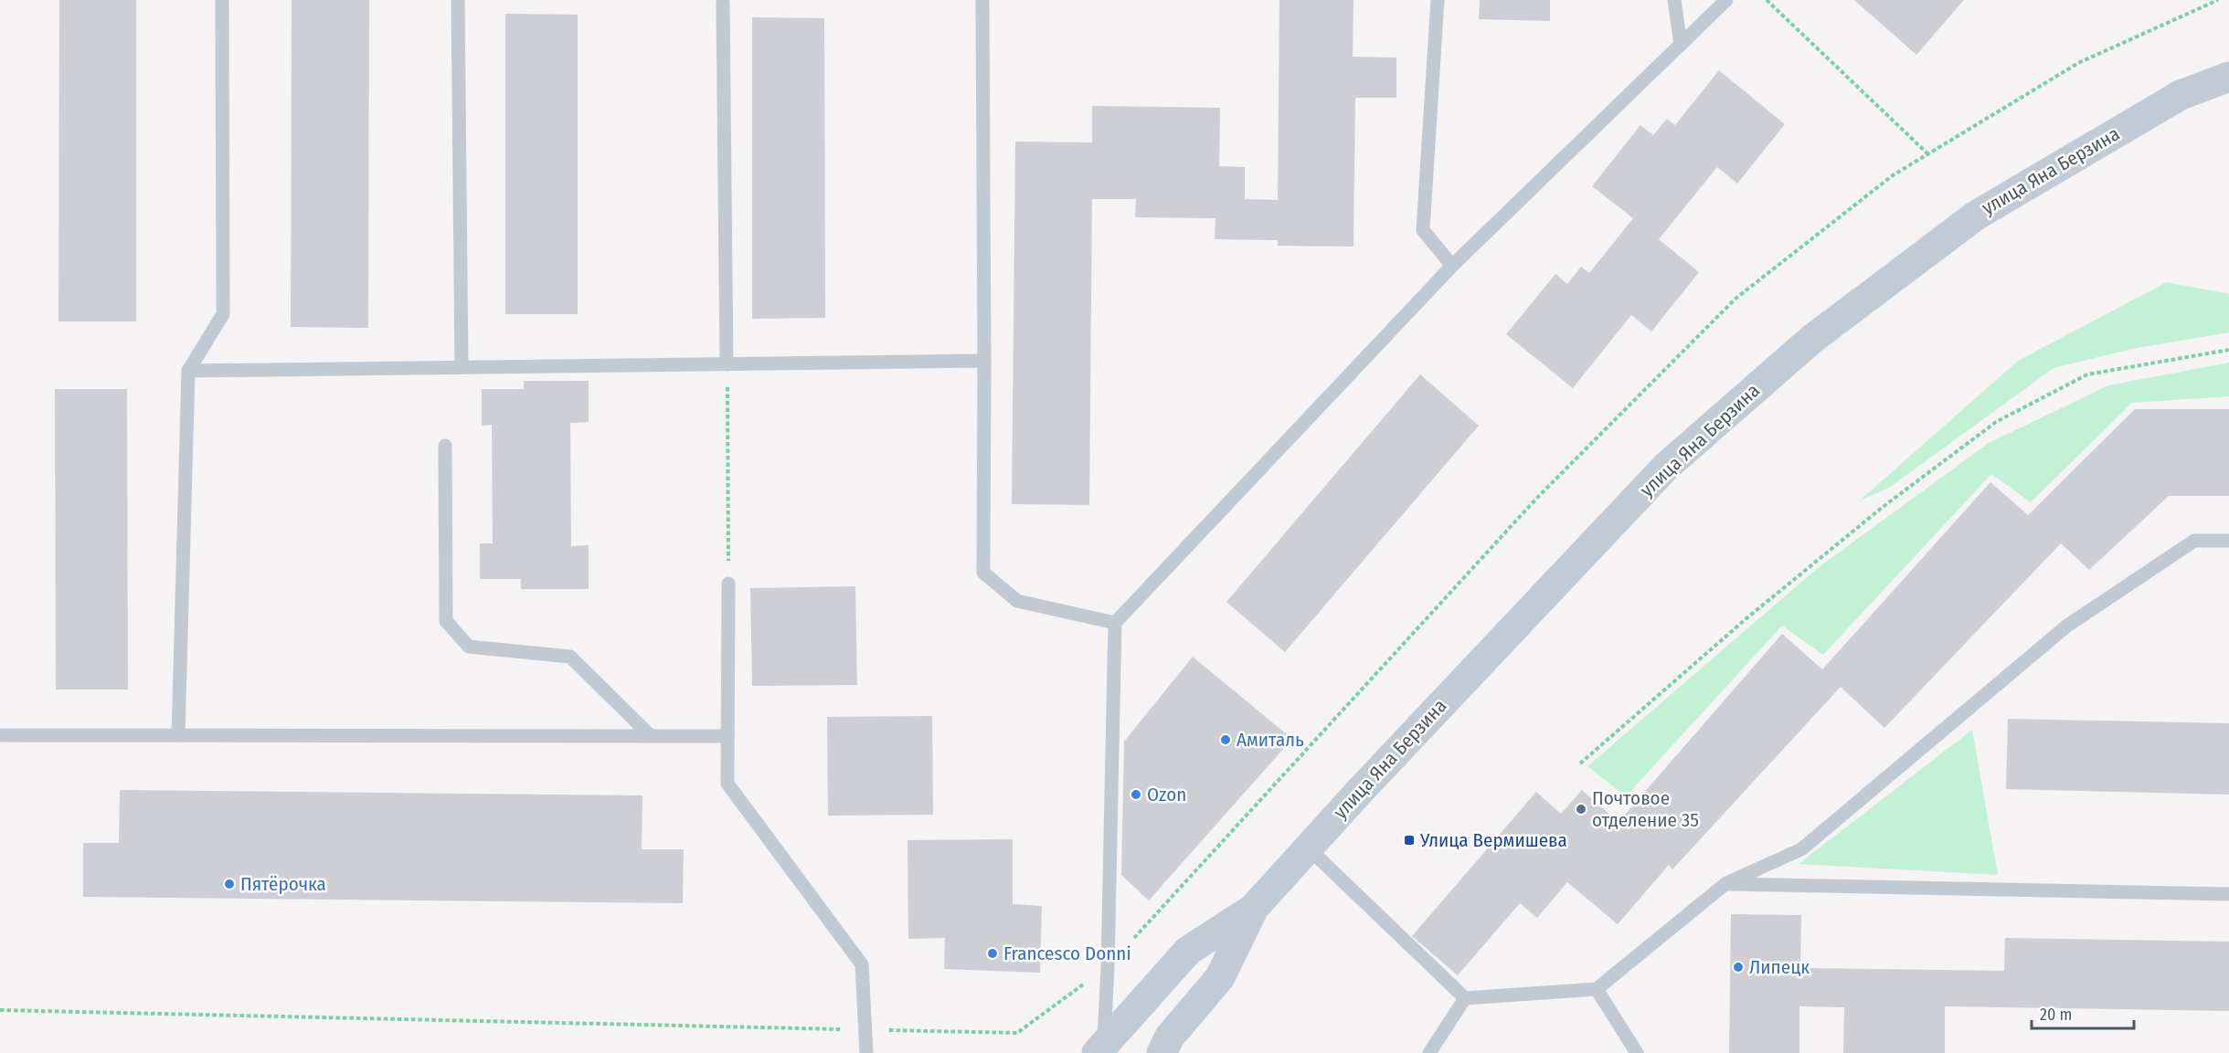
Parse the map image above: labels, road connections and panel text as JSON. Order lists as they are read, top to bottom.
{
  "streets": {
    "main road": ["улица Яна Берзина"]
  },
  "places": {
    "other": [
      "Амиталь",
      "Ozon",
      "Почтовое отделение 35",
      "Пятёрочка",
      "Francesco Donni",
      "Липецк"
    ],
    "transit": ["Улица Вермишева"]
  },
  "scale_bar": "20 m"
}
